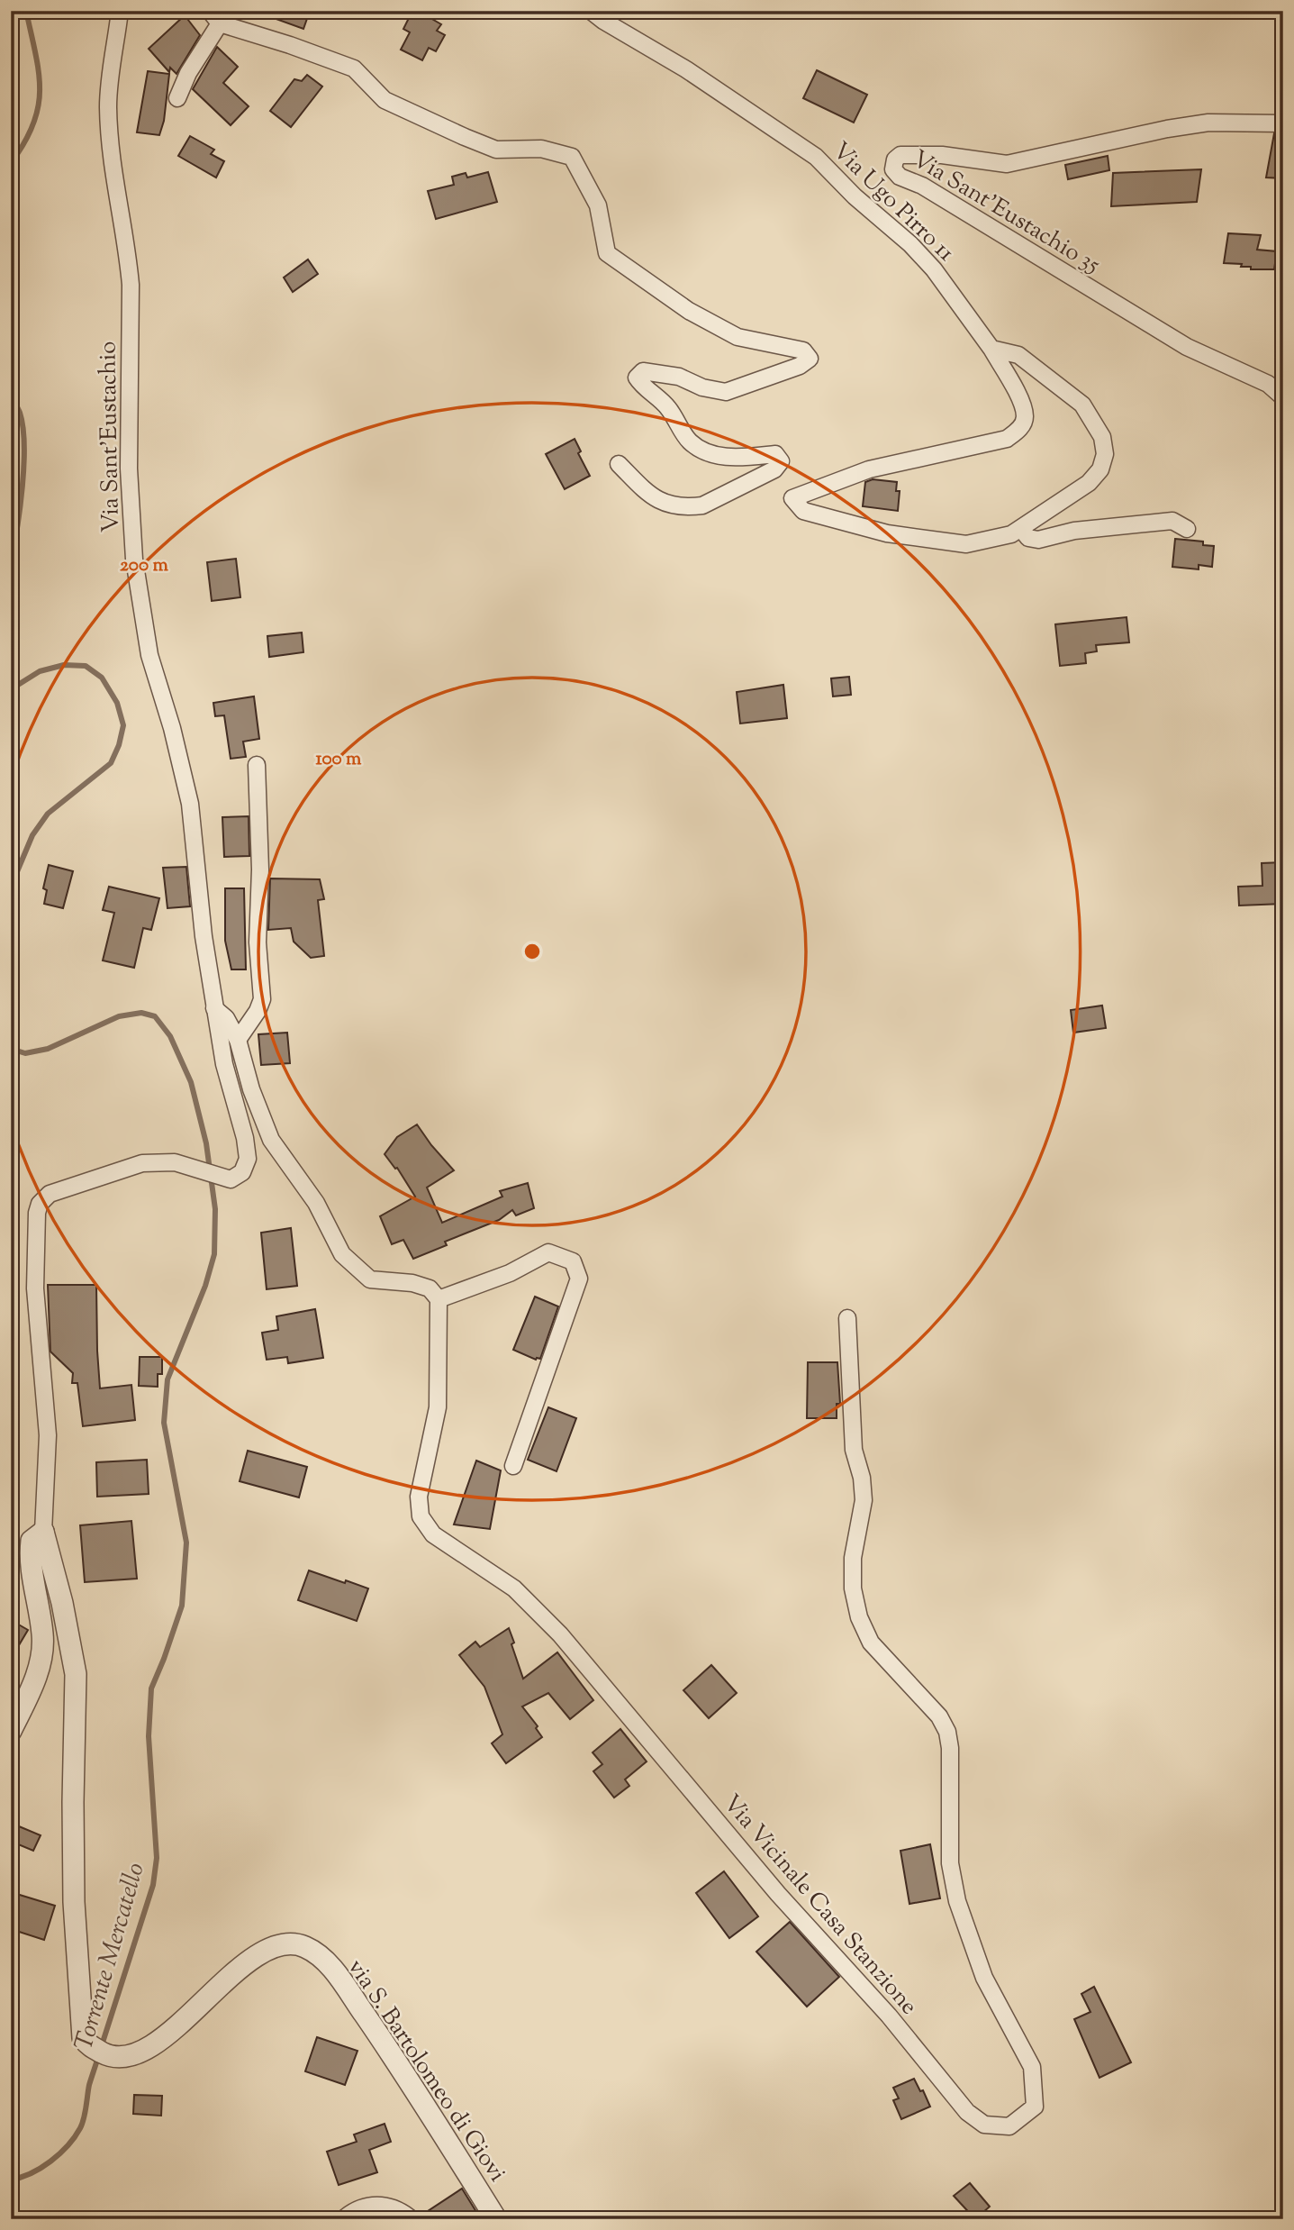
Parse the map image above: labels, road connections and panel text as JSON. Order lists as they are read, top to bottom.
{
  "streets": {
    "street": [
      "Via Ugo Pirro 11",
      "Via Sant'Eustachio 35",
      "Via Sant'Eustachio",
      "Via Vicinale Casa Stanzione",
      "via S. Bartolomeo di Giovi"
    ]
  },
  "crossings": [
    ["Via Sant'Eustachio", "via S. Bartolomeo di Giovi"]
  ],
  "water": ["Torrente Mercatello"],
  "rings": ["200 m", "100 m"]
}
